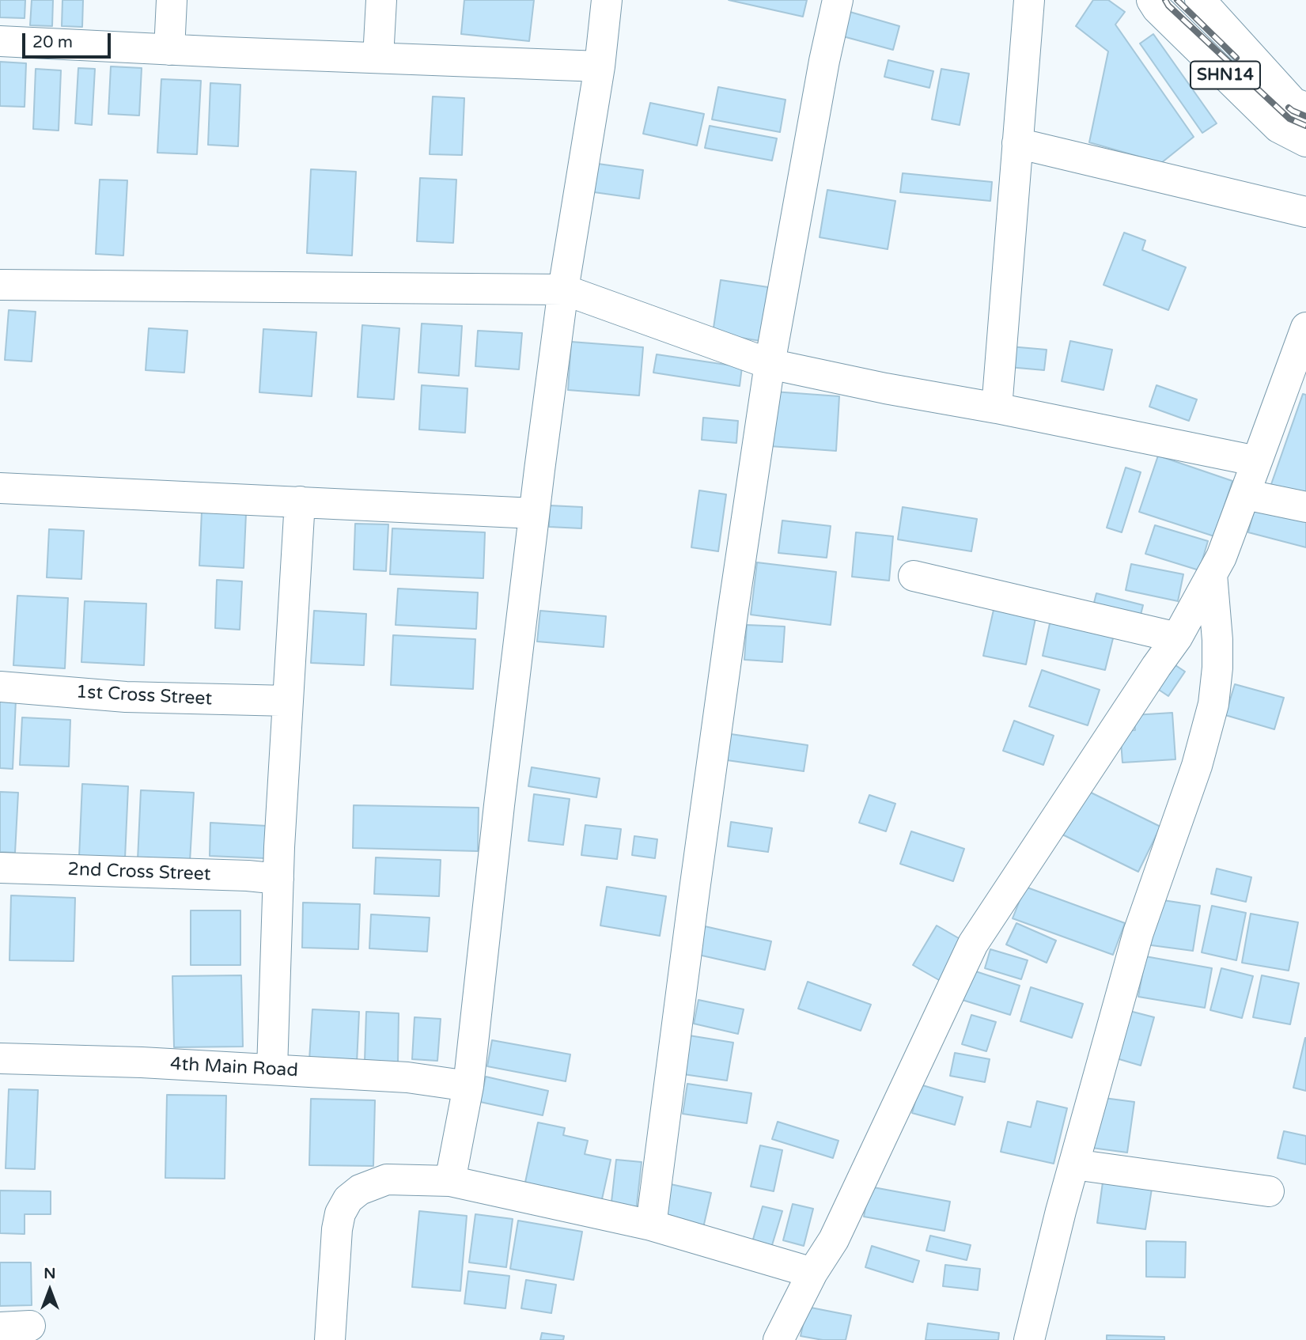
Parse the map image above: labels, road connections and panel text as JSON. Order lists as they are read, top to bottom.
{
  "streets": {
    "street": [
      "SHN14",
      "1st Cross Street",
      "2nd Cross Street",
      "4th Main Road"
    ]
  },
  "scale_bar": "20 m",
  "north": "top"
}
